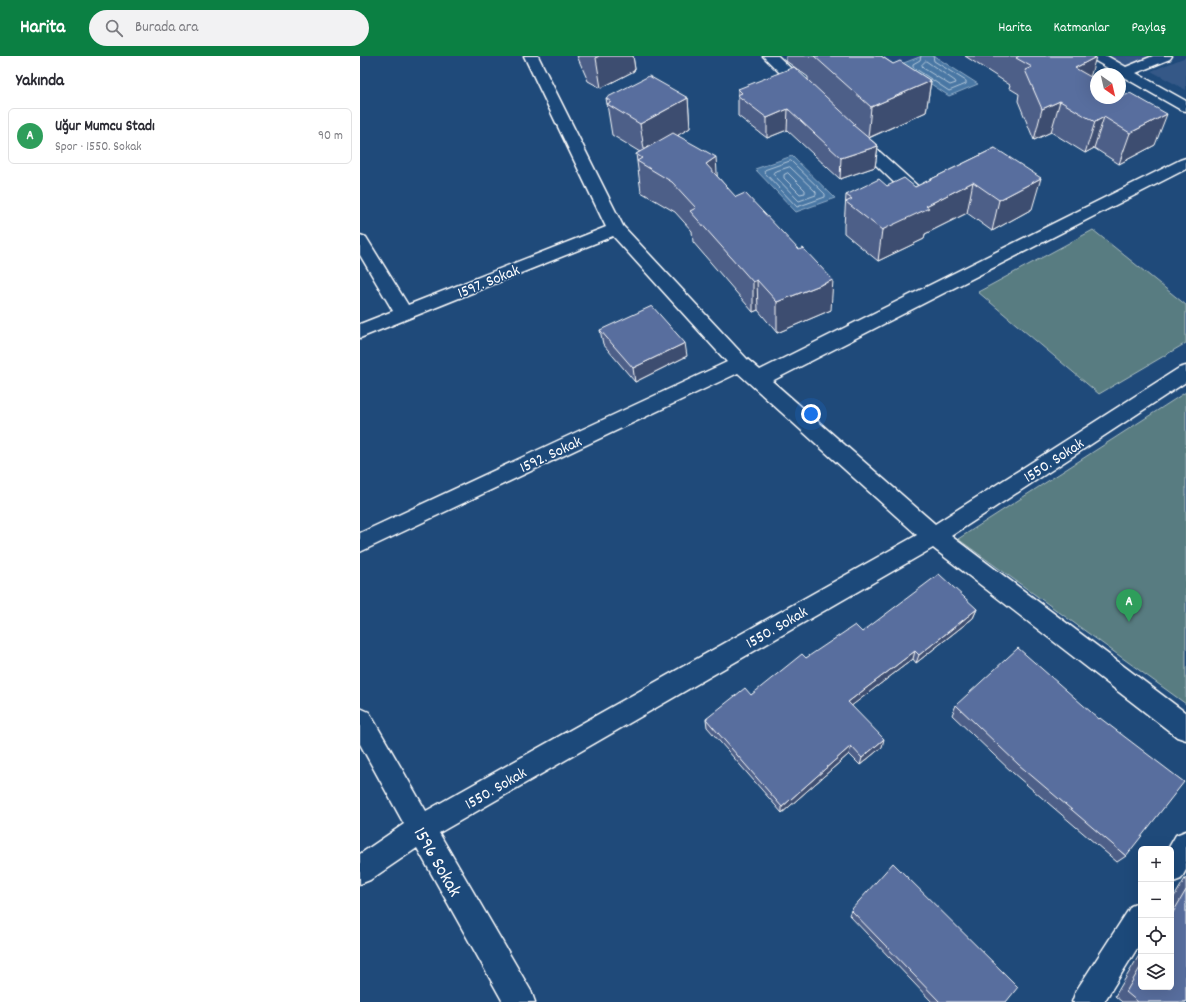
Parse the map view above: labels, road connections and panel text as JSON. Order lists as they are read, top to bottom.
{
  "streets": {
    "street": [
      "1597. Sokak",
      "1592. Sokak",
      "1550. Sokak",
      "1596 Sokak"
    ]
  },
  "crossings": [
    ["1550. Sokak", "1596 Sokak"]
  ],
  "north": "bottom right",
  "page": {
    "header": "Harita",
    "search": "Burada ara",
    "nav": ["Harita", "Katmanlar", "Paylaş"],
    "heading": "Yakında",
    "list": [
      {
        "mark": "A",
        "name": "Uğur Mumcu Stadı",
        "note": "Spor · 1550. Sokak",
        "value": "90 m"
      }
    ],
    "pins": "A",
    "map_buttons": ["+", "−"]
  }
}
